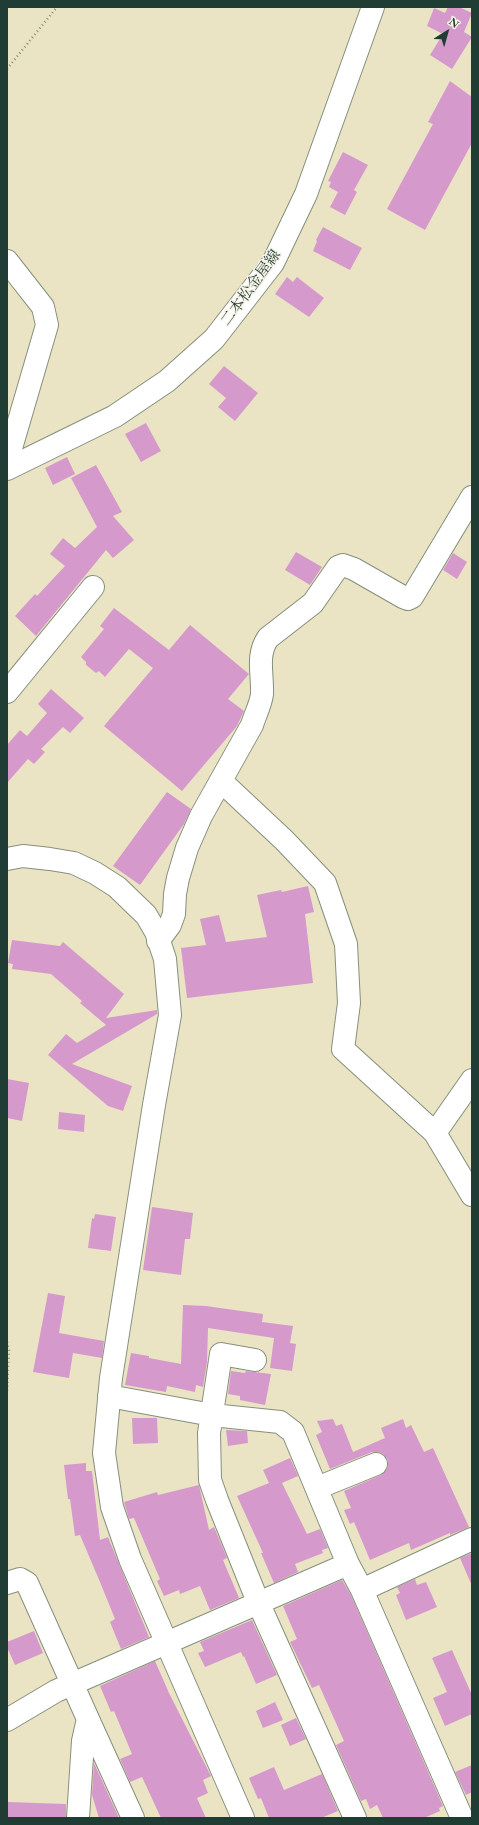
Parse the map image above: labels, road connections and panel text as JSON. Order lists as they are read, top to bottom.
{
  "streets": {
    "street": ["二本松金屋線"]
  },
  "north": "top right"
}
